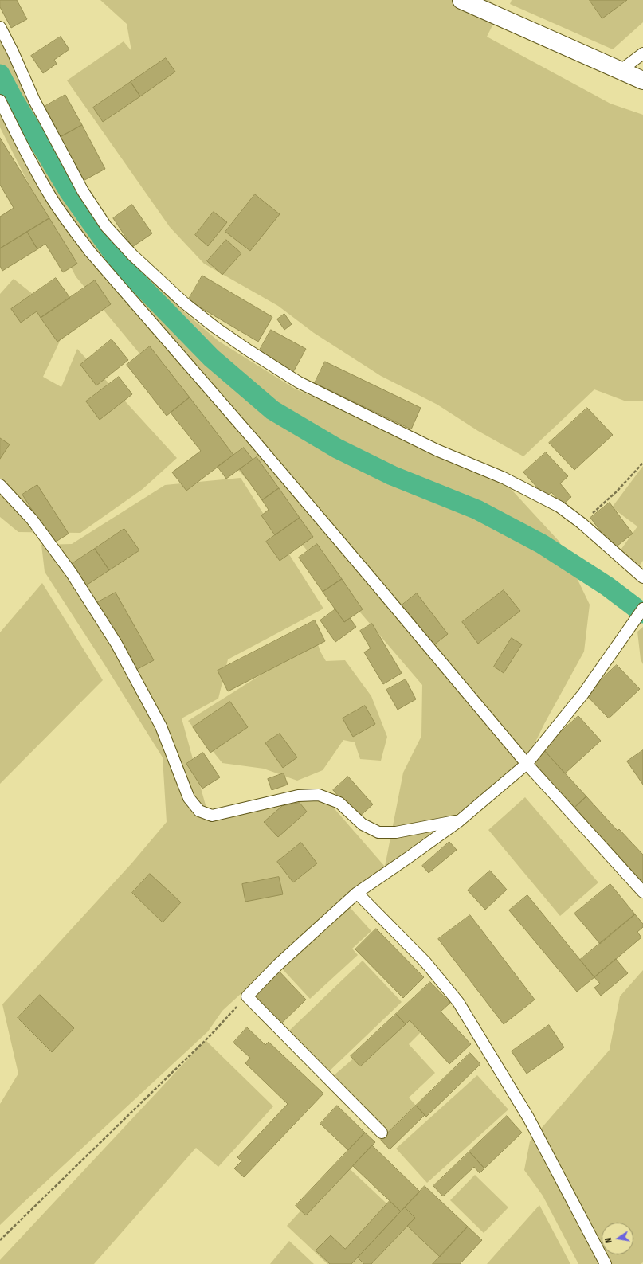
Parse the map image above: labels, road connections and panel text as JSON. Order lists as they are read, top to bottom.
{
  "north": "left"
}
